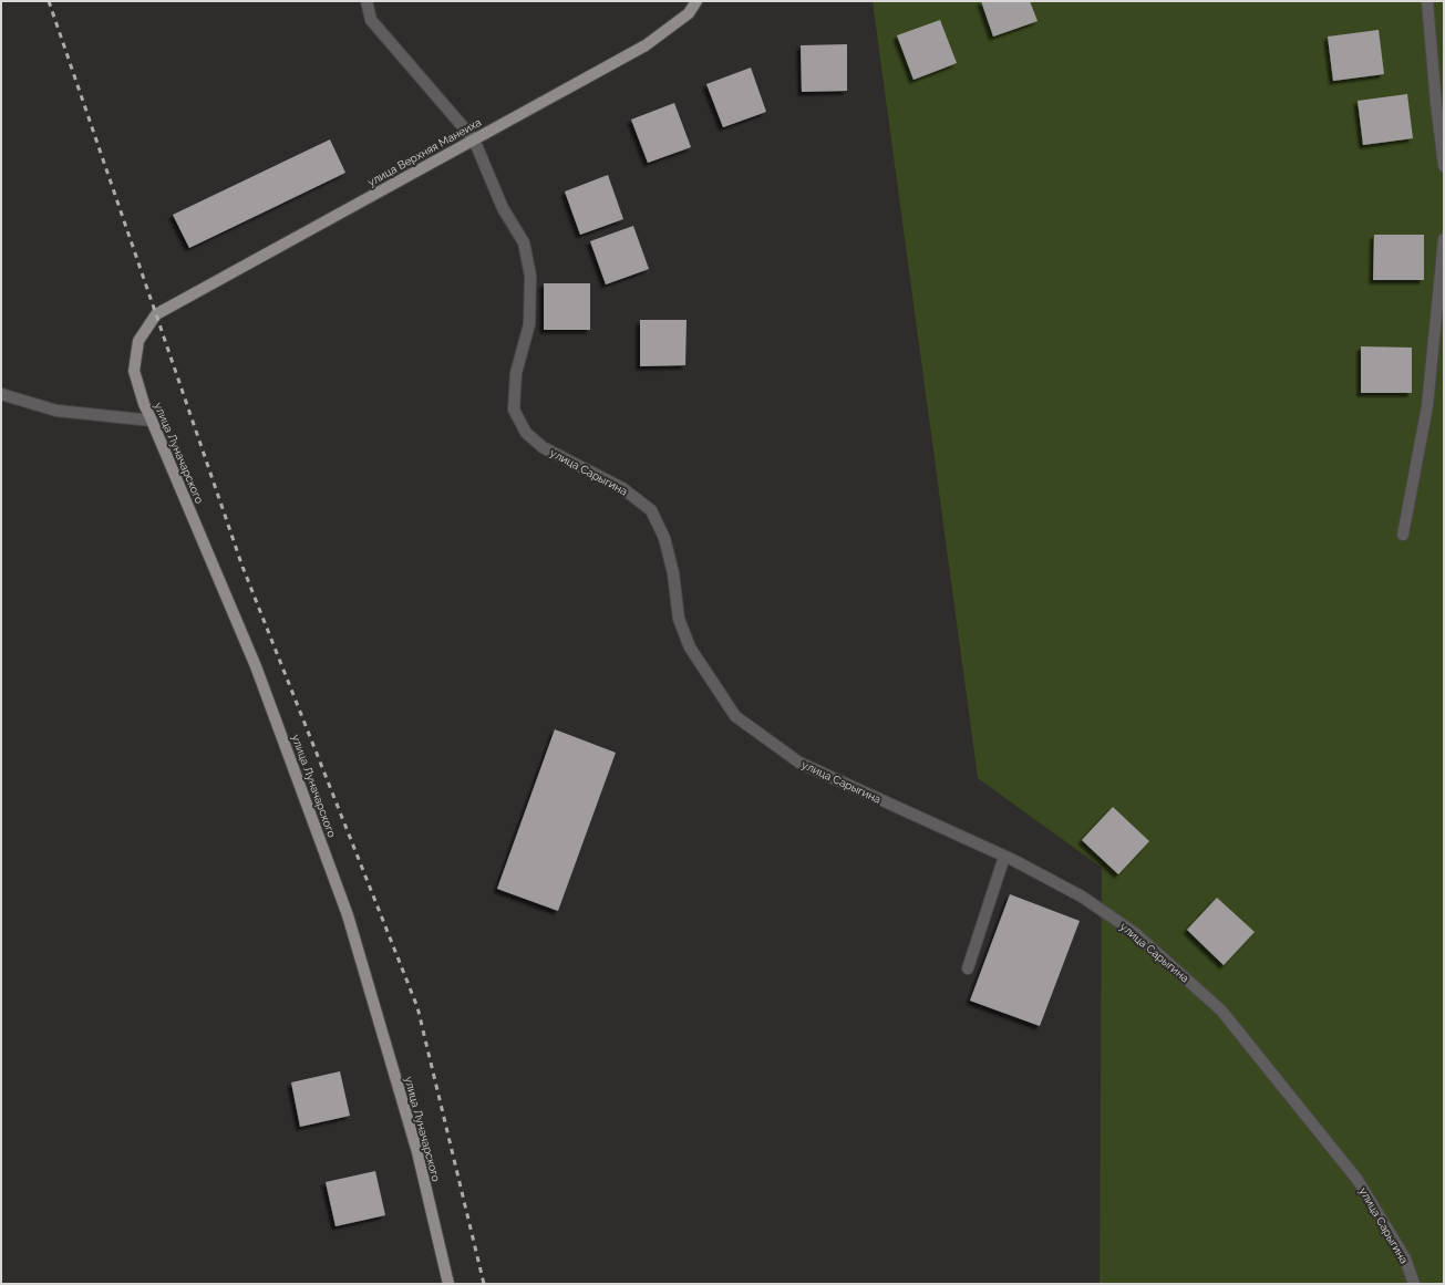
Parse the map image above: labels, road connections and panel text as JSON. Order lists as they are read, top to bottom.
{
  "streets": {
    "main road": ["улица Верхняя Манеиха", "улица Луначарского"],
    "street": ["улица Сарыгина"]
  },
  "crossings": [
    ["улица Верхняя Манеиха", "улица Луначарского"],
    ["улица Верхняя Манеиха", "улица Сарыгина"]
  ]
}
